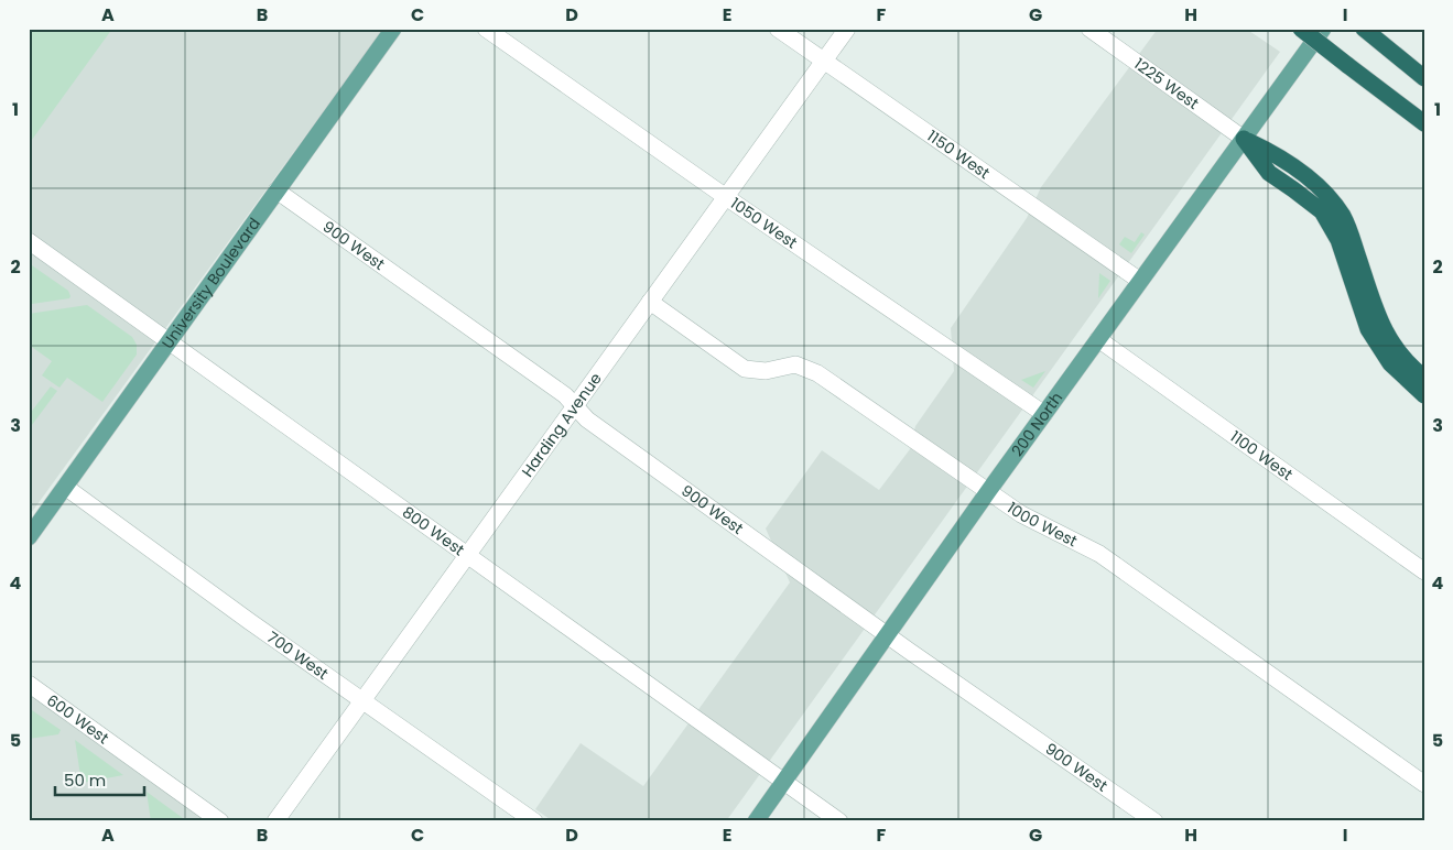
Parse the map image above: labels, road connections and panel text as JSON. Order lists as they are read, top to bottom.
{
  "streets": {
    "main road": ["University Boulevard", "200 North"],
    "street": [
      "1225 West",
      "1150 West",
      "1050 West",
      "900 West",
      "Harding Avenue",
      "1100 West",
      "1000 West",
      "800 West",
      "700 West",
      "600 West"
    ]
  },
  "crossings": [
    ["1225 West", "200 North"],
    ["1150 West", "200 North"],
    ["1150 West", "Harding Avenue"],
    ["1050 West", "200 North"],
    ["1050 West", "Harding Avenue"],
    ["900 West", "University Boulevard"],
    ["900 West", "200 North"],
    ["900 West", "Harding Avenue"],
    ["University Boulevard", "800 West"],
    ["University Boulevard", "700 West"],
    ["200 North", "1100 West"],
    ["200 North", "1000 West"],
    ["200 North", "800 West"],
    ["Harding Avenue", "1000 West"],
    ["Harding Avenue", "800 West"],
    ["Harding Avenue", "700 West"]
  ],
  "scale_bar": "50 m",
  "grid": {
    "columns": [
      "A",
      "B",
      "C",
      "D",
      "E",
      "F",
      "G",
      "H",
      "I"
    ],
    "rows": [
      "1",
      "2",
      "3",
      "4",
      "5"
    ]
  }
}
